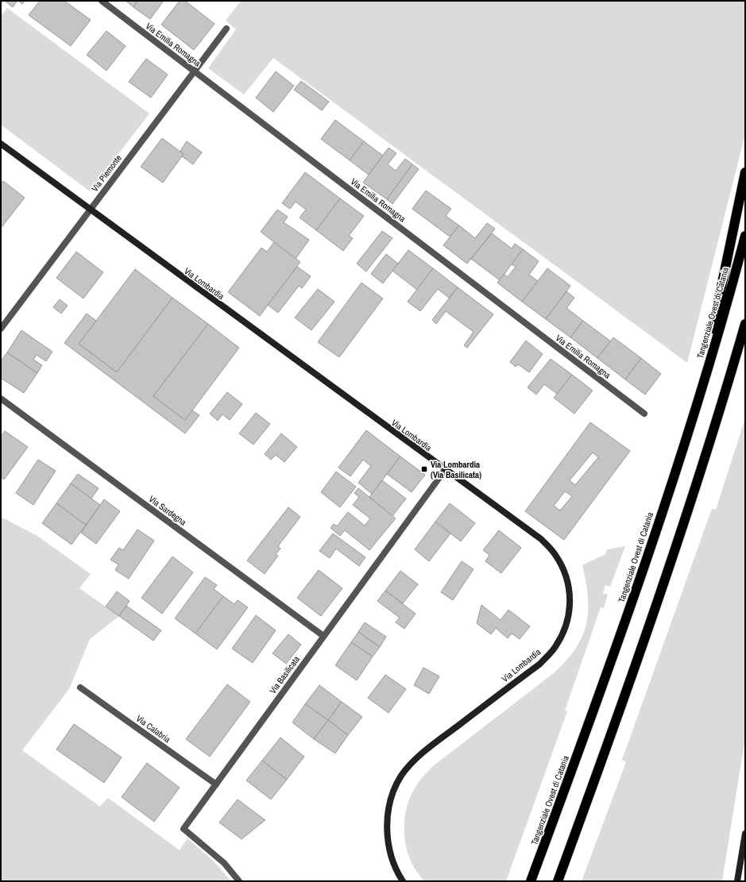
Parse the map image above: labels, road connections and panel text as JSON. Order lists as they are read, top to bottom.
{
  "streets": {
    "highway": ["Tangenziale Ovest di Catania"],
    "street": [
      "Via Emilia Romagna",
      "Via Piemonte",
      "Via Lombardia",
      "Via Sardegna",
      "Via Basilicata",
      "Via Calabria"
    ]
  },
  "crossings": [
    ["Via Emilia Romagna", "Via Piemonte"],
    ["Via Piemonte", "Via Lombardia"],
    ["Via Lombardia", "Via Basilicata"],
    ["Via Sardegna", "Via Basilicata"],
    ["Via Basilicata", "Via Calabria"]
  ],
  "places": {
    "transit": ["Via Lombardia (Via Basilicata)"]
  }
}
